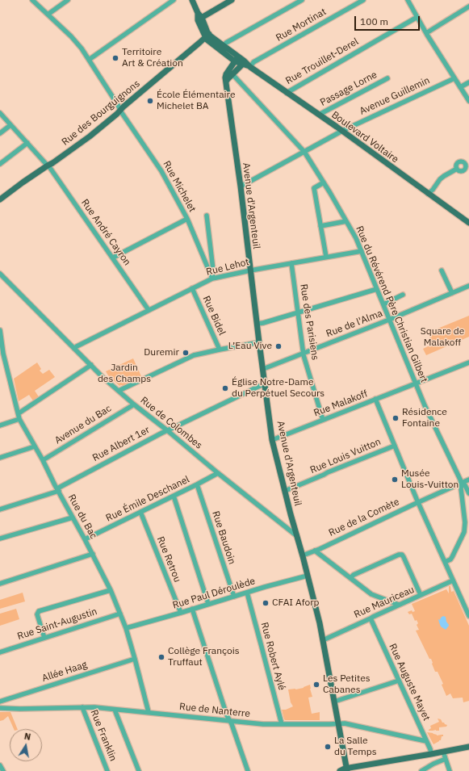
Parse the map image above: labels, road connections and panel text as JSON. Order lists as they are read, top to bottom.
{
  "streets": {
    "main road": ["Rue des Bourguignons", "Boulevard Voltaire", "Avenue d'Argenteuil"],
    "street": [
      "Rue Mortinat",
      "Rue Trouillet-Derel",
      "Passage Lorne",
      "Avenue Guillemin",
      "Rue Michelet",
      "Rue André Cayron",
      "Rue Lehot",
      "Rue du Révérend Père Christian Gilbert",
      "Rue Bidel",
      "Rue des Parisiens",
      "Rue de l'Alma",
      "Rue Malakoff",
      "Rue de Colombes",
      "Avenue du Bac",
      "Rue Albert 1er",
      "Rue Louis Vuitton",
      "Rue Émile Deschanel",
      "Rue du Bac",
      "Rue de la Comète",
      "Rue Baudoin",
      "Rue Retrou",
      "Rue Paul Déroulède",
      "Rue Mauriceau",
      "Rue Saint-Augustin",
      "Rue Robert Aylé",
      "Allée Haag",
      "Rue Auguste Mayet",
      "Rue de Nanterre",
      "Rue Franklin"
    ]
  },
  "crossings": [
    ["Rue Mortinat", "Boulevard Voltaire"],
    ["Rue Trouillet-Derel", "Boulevard Voltaire"],
    ["Passage Lorne", "Boulevard Voltaire"],
    ["Avenue Guillemin", "Boulevard Voltaire"],
    ["Avenue Guillemin", "Avenue d'Argenteuil"],
    ["Avenue Guillemin", "Rue du Révérend Père Christian Gilbert"],
    ["Rue des Bourguignons", "Boulevard Voltaire"],
    ["Rue des Bourguignons", "Rue Michelet"],
    ["Rue des Bourguignons", "Rue André Cayron"],
    ["Boulevard Voltaire", "Avenue d'Argenteuil"],
    ["Rue Michelet", "Rue Lehot"],
    ["Avenue d'Argenteuil", "Rue Lehot"],
    ["Avenue d'Argenteuil", "Rue de l'Alma"],
    ["Avenue d'Argenteuil", "Rue Malakoff"],
    ["Avenue d'Argenteuil", "Rue de Colombes"],
    ["Avenue d'Argenteuil", "Rue Albert 1er"],
    ["Avenue d'Argenteuil", "Rue Louis Vuitton"],
    ["Avenue d'Argenteuil", "Rue de la Comète"],
    ["Avenue d'Argenteuil", "Rue Paul Déroulède"],
    ["Avenue d'Argenteuil", "Rue Mauriceau"],
    ["Avenue d'Argenteuil", "Rue de Nanterre"],
    ["Rue André Cayron", "Rue Lehot"],
    ["Rue Lehot", "Rue du Révérend Père Christian Gilbert"],
    ["Rue Lehot", "Rue Bidel"],
    ["Rue Lehot", "Rue des Parisiens"],
    ["Rue Lehot", "Rue de Colombes"],
    ["Rue du Révérend Père Christian Gilbert", "Rue de l'Alma"],
    ["Rue du Révérend Père Christian Gilbert", "Rue Malakoff"],
    ["Rue du Révérend Père Christian Gilbert", "Rue de la Comète"],
    ["Rue des Parisiens", "Rue de l'Alma"],
    ["Rue des Parisiens", "Rue Malakoff"],
    ["Rue de Colombes", "Avenue du Bac"],
    ["Rue de Colombes", "Rue Albert 1er"],
    ["Rue de Colombes", "Rue Émile Deschanel"],
    ["Avenue du Bac", "Rue du Bac"],
    ["Rue Albert 1er", "Rue du Bac"],
    ["Rue Émile Deschanel", "Rue du Bac"],
    ["Rue Émile Deschanel", "Rue Baudoin"],
    ["Rue Émile Deschanel", "Rue Retrou"],
    ["Rue du Bac", "Rue Paul Déroulède"],
    ["Rue du Bac", "Rue Saint-Augustin"],
    ["Rue du Bac", "Allée Haag"],
    ["Rue du Bac", "Rue de Nanterre"],
    ["Rue Baudoin", "Rue Paul Déroulède"],
    ["Rue Retrou", "Rue Paul Déroulède"],
    ["Rue Paul Déroulède", "Rue Robert Aylé"],
    ["Rue Mauriceau", "Rue Auguste Mayet"],
    ["Rue Robert Aylé", "Rue de Nanterre"],
    ["Rue Auguste Mayet", "Rue de Nanterre"],
    ["Rue de Nanterre", "Rue Franklin"]
  ],
  "parks": ["Square de Malakoff", "Jardin des Champs"],
  "places": [
    "Territoire Art & Création",
    "École Élémentaire Michelet BA",
    "L’Eau Vive",
    "Duremir",
    "Église Notre-Dame du Perpétuel Secours",
    "Résidence Fontaine",
    "Musée Louis-Vuitton",
    "CFAI Aforp",
    "Collège François Truffaut",
    "Les Petites Cabanes",
    "La Salle du Temps"
  ],
  "scale_bar": "100 m",
  "north": "top"
}
